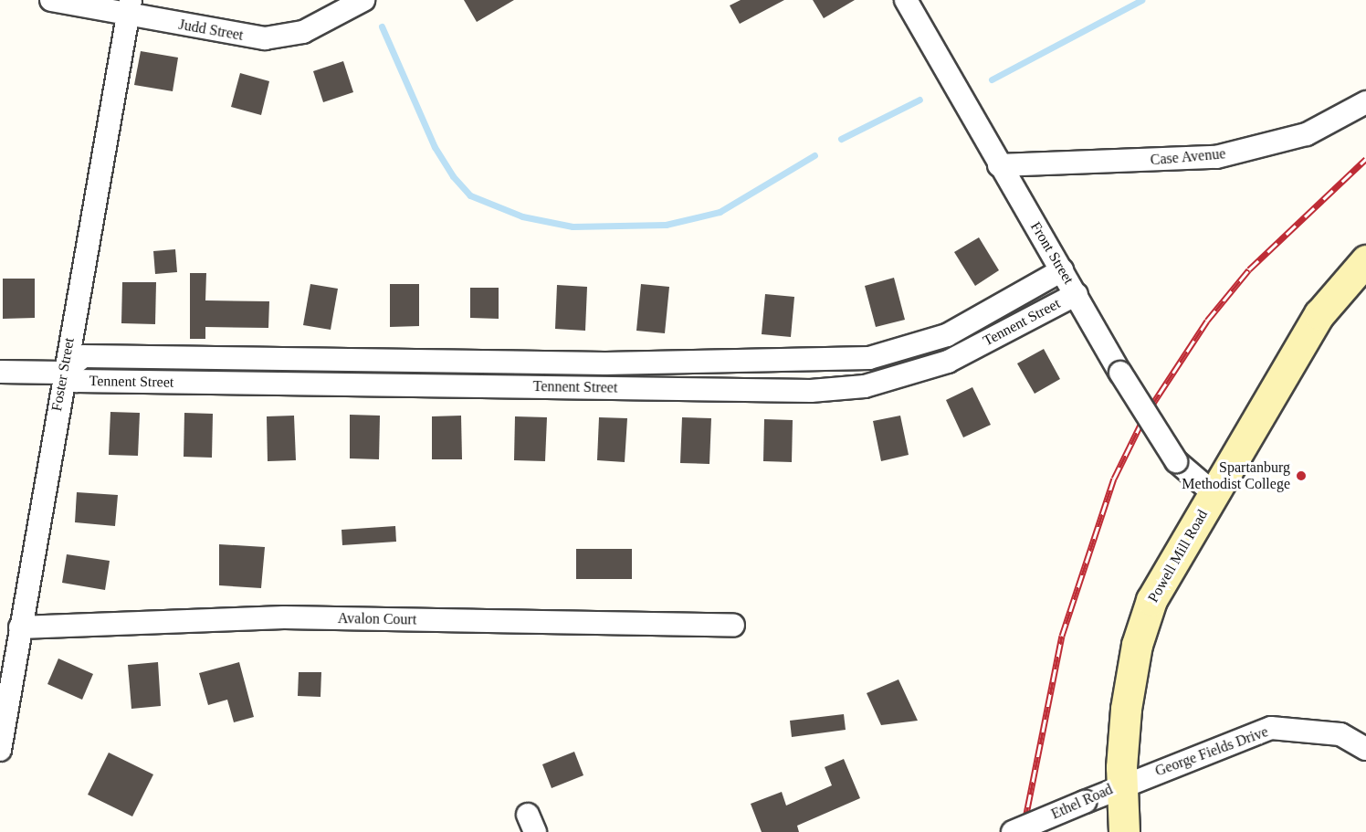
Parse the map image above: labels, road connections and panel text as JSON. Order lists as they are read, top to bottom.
{
  "streets": {
    "street": [
      "Judd Street",
      "Case Avenue",
      "Front Street",
      "Tennent Street",
      "Foster Street",
      "Powell Mill Road",
      "Avalon Court",
      "George Fields Drive",
      "Ethel Road"
    ]
  },
  "crossings": [
    ["Judd Street", "Foster Street"],
    ["Case Avenue", "Front Street"],
    ["Front Street", "Tennent Street"],
    ["Front Street", "Powell Mill Road"],
    ["Tennent Street", "Foster Street"],
    ["Foster Street", "Avalon Court"],
    ["Powell Mill Road", "George Fields Drive"],
    ["Powell Mill Road", "Ethel Road"],
    ["George Fields Drive", "Ethel Road"]
  ],
  "places": ["Spartanburg Methodist College"]
}
